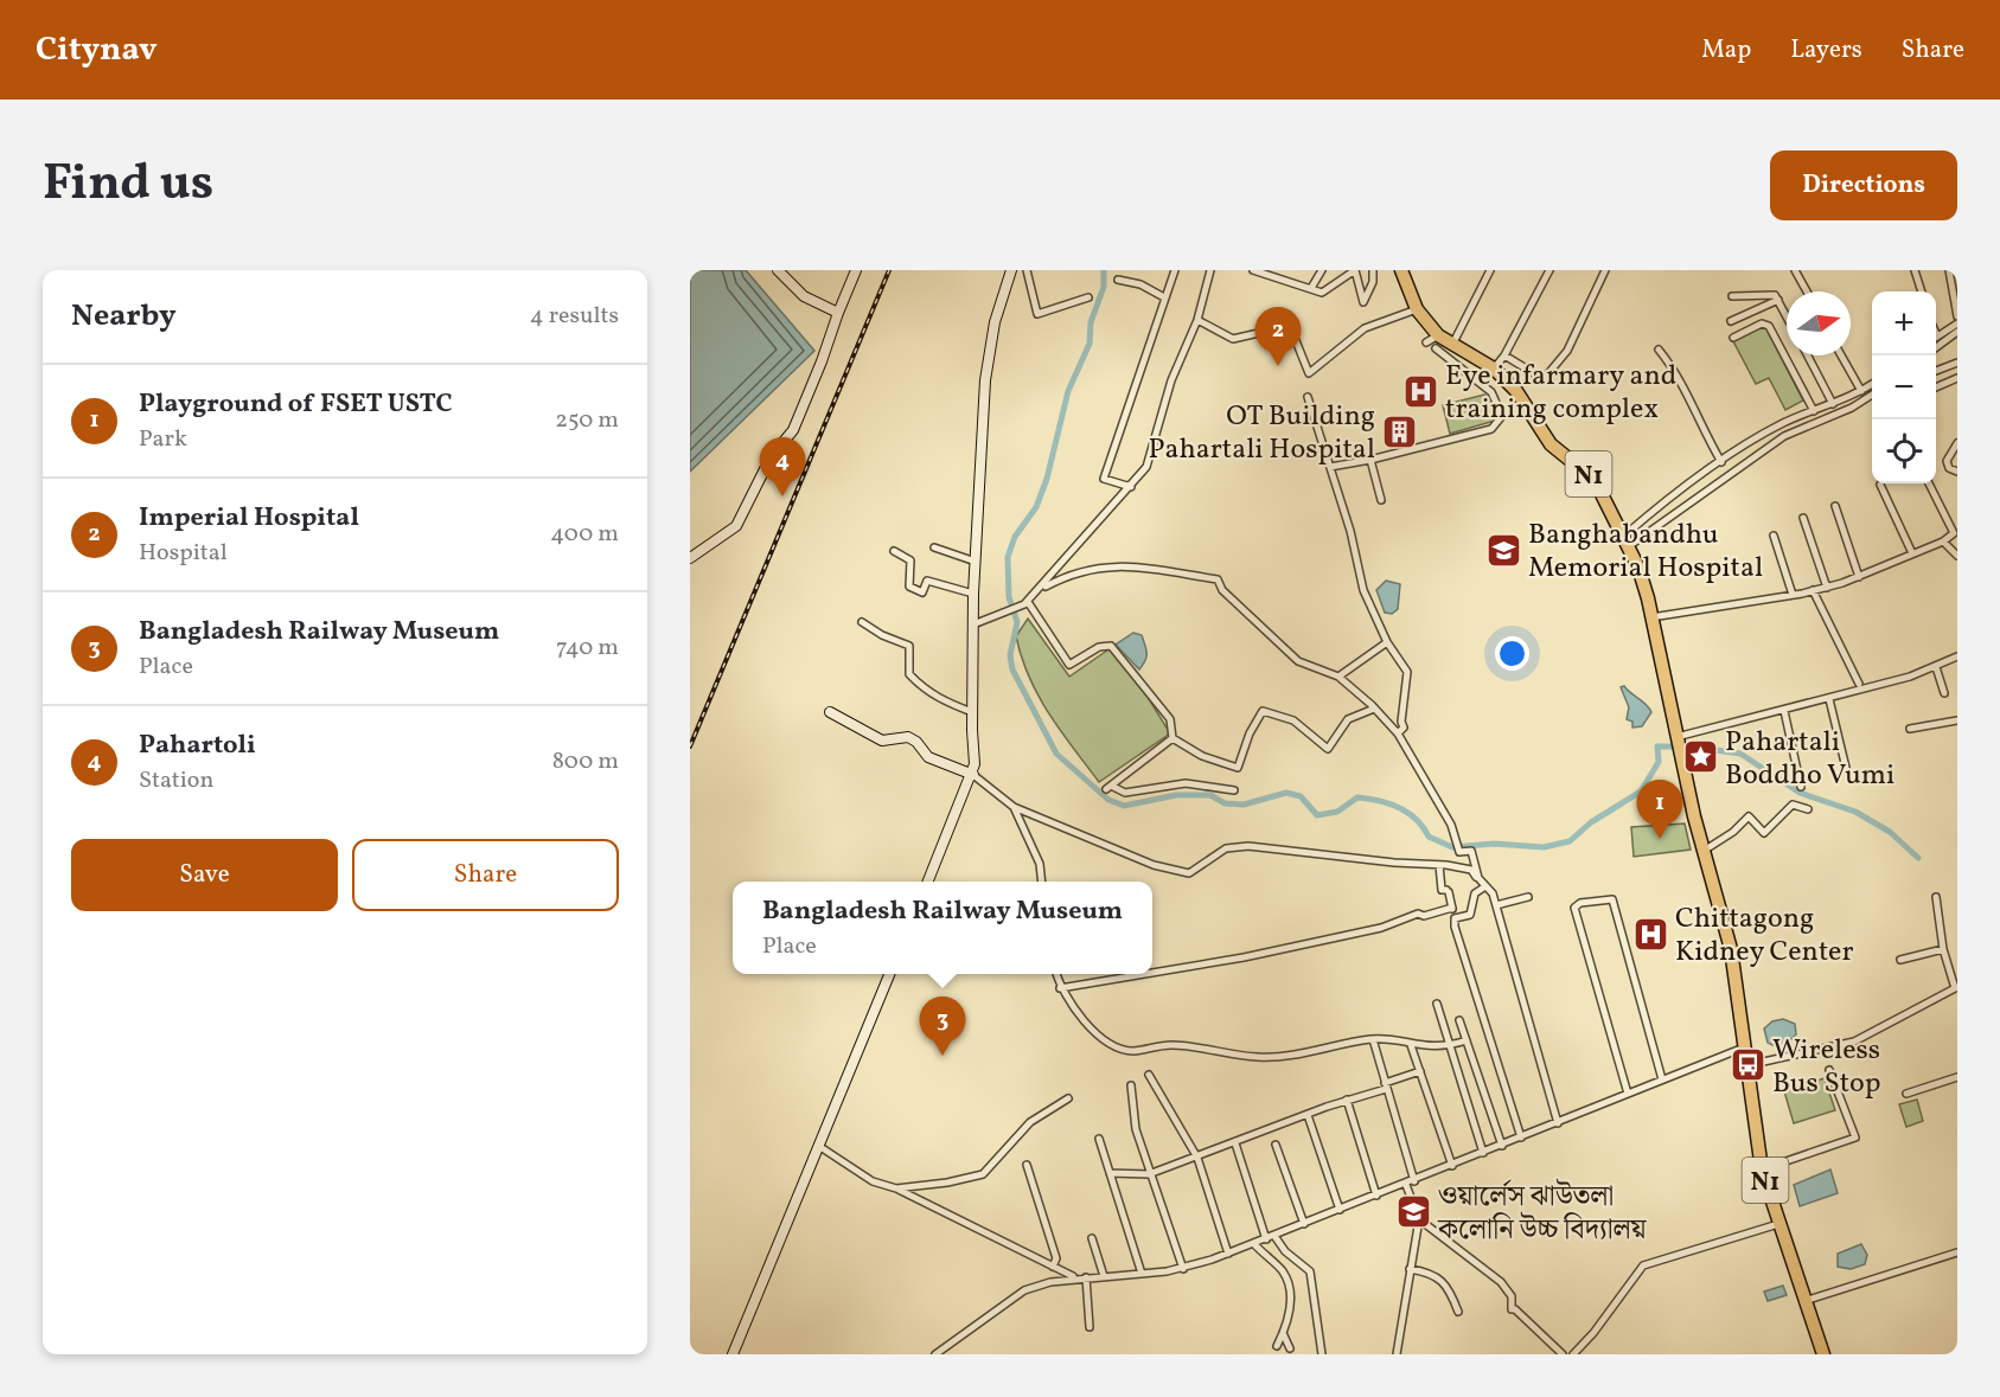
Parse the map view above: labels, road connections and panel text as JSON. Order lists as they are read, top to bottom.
{
  "streets": {
    "highway": ["N1"]
  },
  "places": {
    "hospital": ["Eye infarmary and training complex", "Chittagong Kidney Center"],
    "building": ["OT Building Pahartali Hospital"],
    "school or university": ["Banghabandhu Memorial Hospital", "ওয়ার্লেস ঝাউতলা কলোনি উচ্চ বিদ্যালয়"],
    "place": ["Pahartali Boddho Vumi"],
    "bus stop": ["Wireless Bus Stop"]
  },
  "north": "right",
  "page": {
    "header": "Citynav",
    "nav": ["Map", "Layers", "Share"],
    "title": "Find us",
    "buttons": [
      "Directions",
      ["Save", "Share"]
    ],
    "heading": ["Nearby", "4 results"],
    "map_buttons": ["+", "−"],
    "pins": [
      "2",
      "4",
      "1",
      "3"
    ],
    "list": [
      {
        "mark": "1",
        "name": "Playground of FSET USTC",
        "note": "Park",
        "value": "250 m"
      },
      {
        "mark": "2",
        "name": "Imperial Hospital",
        "note": "Hospital",
        "value": "400 m"
      },
      {
        "mark": "3",
        "name": "Bangladesh Railway Museum",
        "note": "Place",
        "value": "740 m"
      },
      {
        "mark": "4",
        "name": "Pahartoli",
        "note": "Station",
        "value": "800 m"
      }
    ],
    "popup": ["Bangladesh Railway Museum", "Place"]
  }
}
